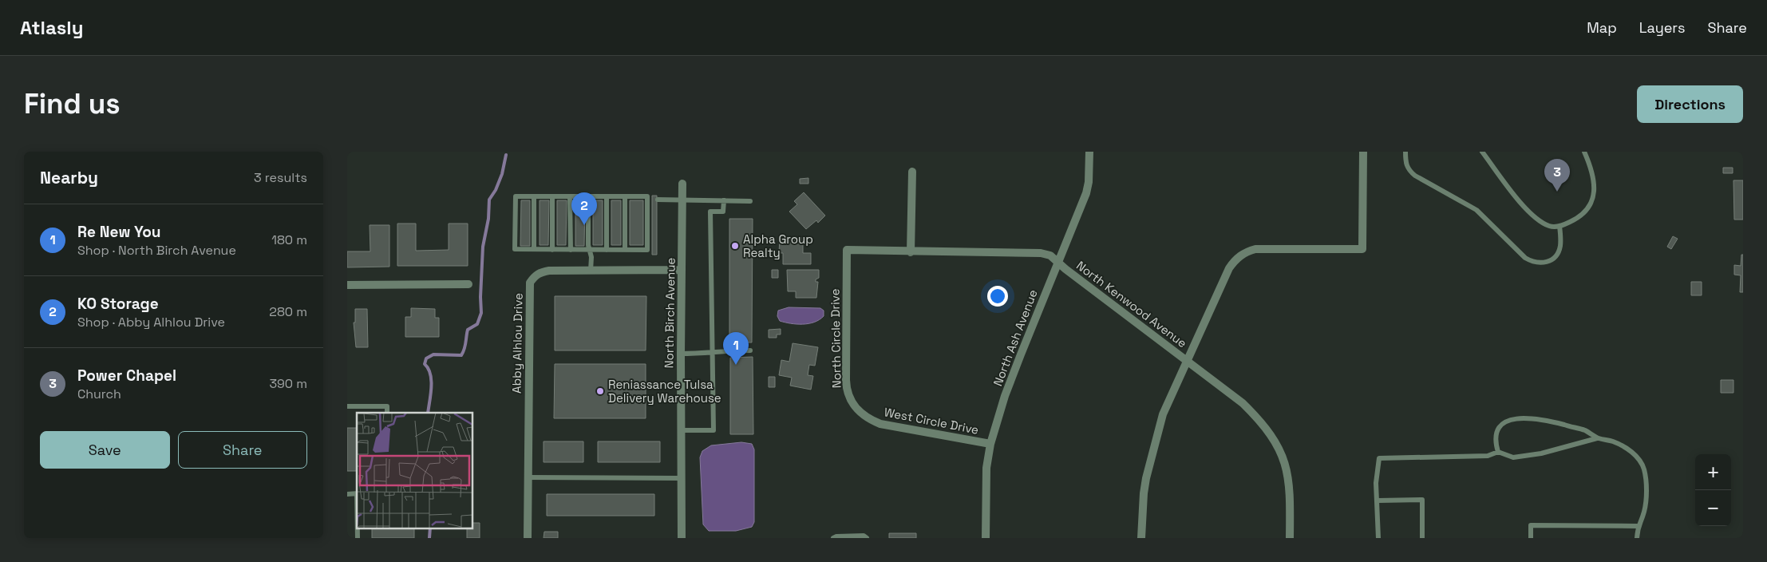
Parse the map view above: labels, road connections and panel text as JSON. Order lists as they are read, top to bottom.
{
  "streets": {
    "street": [
      "North Kenwood Avenue",
      "North Birch Avenue",
      "North Ash Avenue",
      "North Circle Drive",
      "Abby Alhlou Drive",
      "West Circle Drive"
    ]
  },
  "crossings": [
    ["North Kenwood Avenue", "North Ash Avenue"],
    ["North Kenwood Avenue", "North Circle Drive"],
    ["North Birch Avenue", "Abby Alhlou Drive"],
    ["North Ash Avenue", "West Circle Drive"],
    ["North Circle Drive", "West Circle Drive"]
  ],
  "places": ["Alpha Group Realty", "Reniassance Tulsa Delivery Warehouse"],
  "page": {
    "header": "Atlasly",
    "nav": ["Map", "Layers", "Share"],
    "buttons": [
      "Directions",
      ["Save", "Share"]
    ],
    "title": "Find us",
    "heading": ["Nearby", "3 results"],
    "pins": ["3", "2", "1"],
    "list": [
      {
        "mark": "1",
        "name": "Re New You",
        "note": "Shop · North Birch Avenue",
        "value": "180 m"
      },
      {
        "mark": "2",
        "name": "KO Storage",
        "note": "Shop · Abby Alhlou Drive",
        "value": "280 m"
      },
      {
        "mark": "3",
        "name": "Power Chapel",
        "note": "Church",
        "value": "390 m"
      }
    ],
    "map_buttons": ["+", "−"]
  }
}
